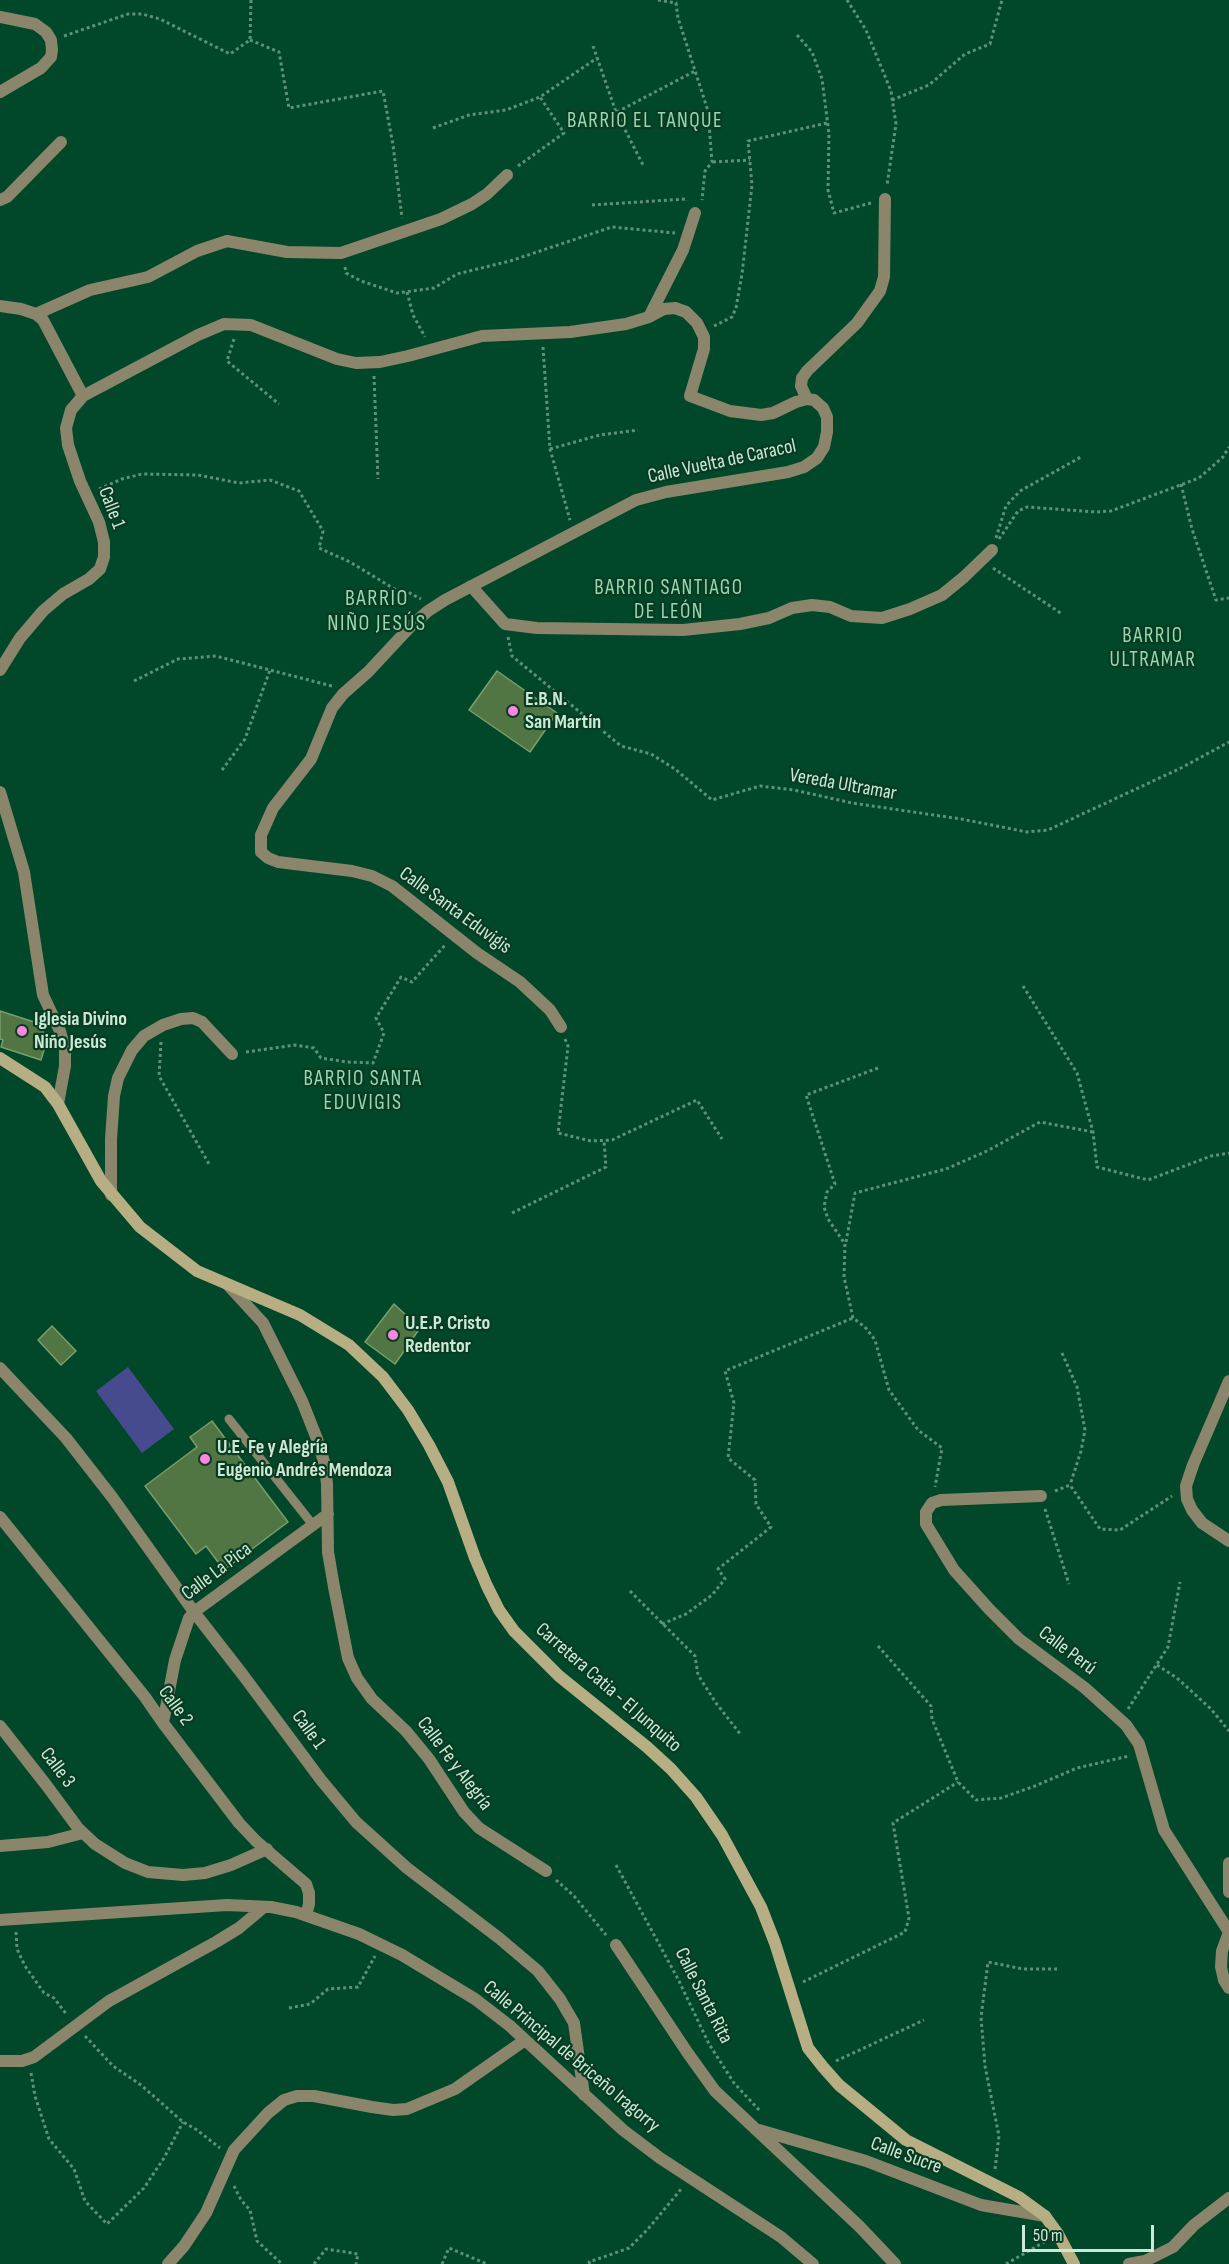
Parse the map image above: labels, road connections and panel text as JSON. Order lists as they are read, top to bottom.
{
  "streets": {
    "main road": ["Carretera Catia - El Junquito"],
    "street": [
      "Calle Vuelta de Caracol",
      "Calle 1",
      "Calle Santa Eduvigis",
      "Calle La Pica",
      "Calle Perú",
      "Calle 2",
      "Calle Fe y Alegría",
      "Calle 3",
      "Calle Principal de Briceño Iragorry",
      "Calle Sucre"
    ],
    "path": ["Vereda Ultramar", "Calle Santa Rita"]
  },
  "crossings": [
    ["Calle Vuelta de Caracol", "Calle Santa Eduvigis"],
    ["Calle 1", "Calle La Pica"],
    ["Calle 1", "Calle Principal de Briceño Iragorry"],
    ["Calle La Pica", "Calle 2"],
    ["Calle La Pica", "Calle Fe y Alegría"],
    ["Carretera Catia - El Junquito", "Calle Fe y Alegría"],
    ["Carretera Catia - El Junquito", "Calle Sucre"],
    ["Calle 2", "Calle 3"],
    ["Calle 2", "Calle Principal de Briceño Iragorry"],
    ["Calle Santa Rita", "Calle Sucre"]
  ],
  "districts": [
    "BARRIO EL TANQUE",
    "BARRIO SANTIAGO DE LEÓN",
    "BARRIO NIÑO JESÚS",
    "BARRIO ULTRAMAR",
    "BARRIO SANTA EDUVIGIS"
  ],
  "places": [
    "E.B.N. San Martín",
    "Iglesia Divino Niño Jesús",
    "U.E.P. Cristo Redentor",
    "U.E. Fe y Alegría Eugenio Andrés Mendoza"
  ],
  "scale_bar": "50 m"
}
